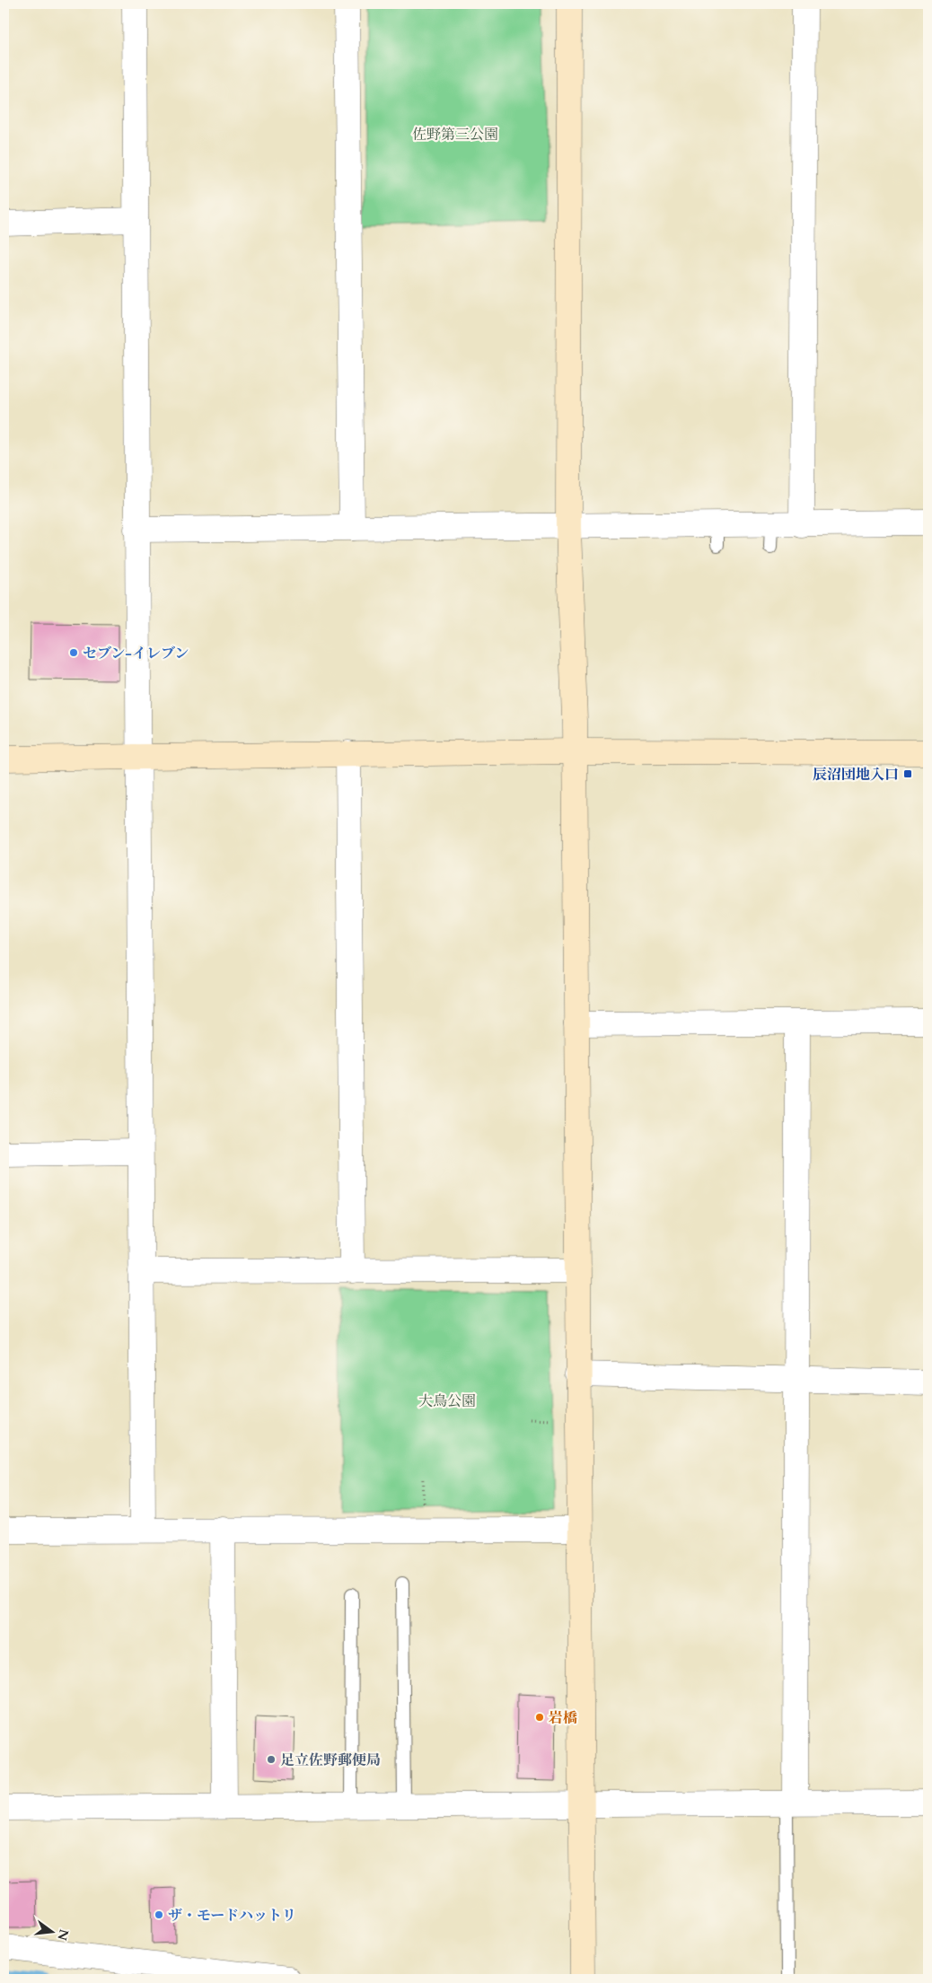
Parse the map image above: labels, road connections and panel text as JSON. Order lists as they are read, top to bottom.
{
  "parks": ["佐野第三公園", "大鳥公園"],
  "places": {
    "other": [
      "セブン-イレブン",
      "岩橋",
      "足立佐野郵便局",
      "ザ・モードハットリ"
    ],
    "transit": ["辰沼団地入口"]
  },
  "north": "right"
}
